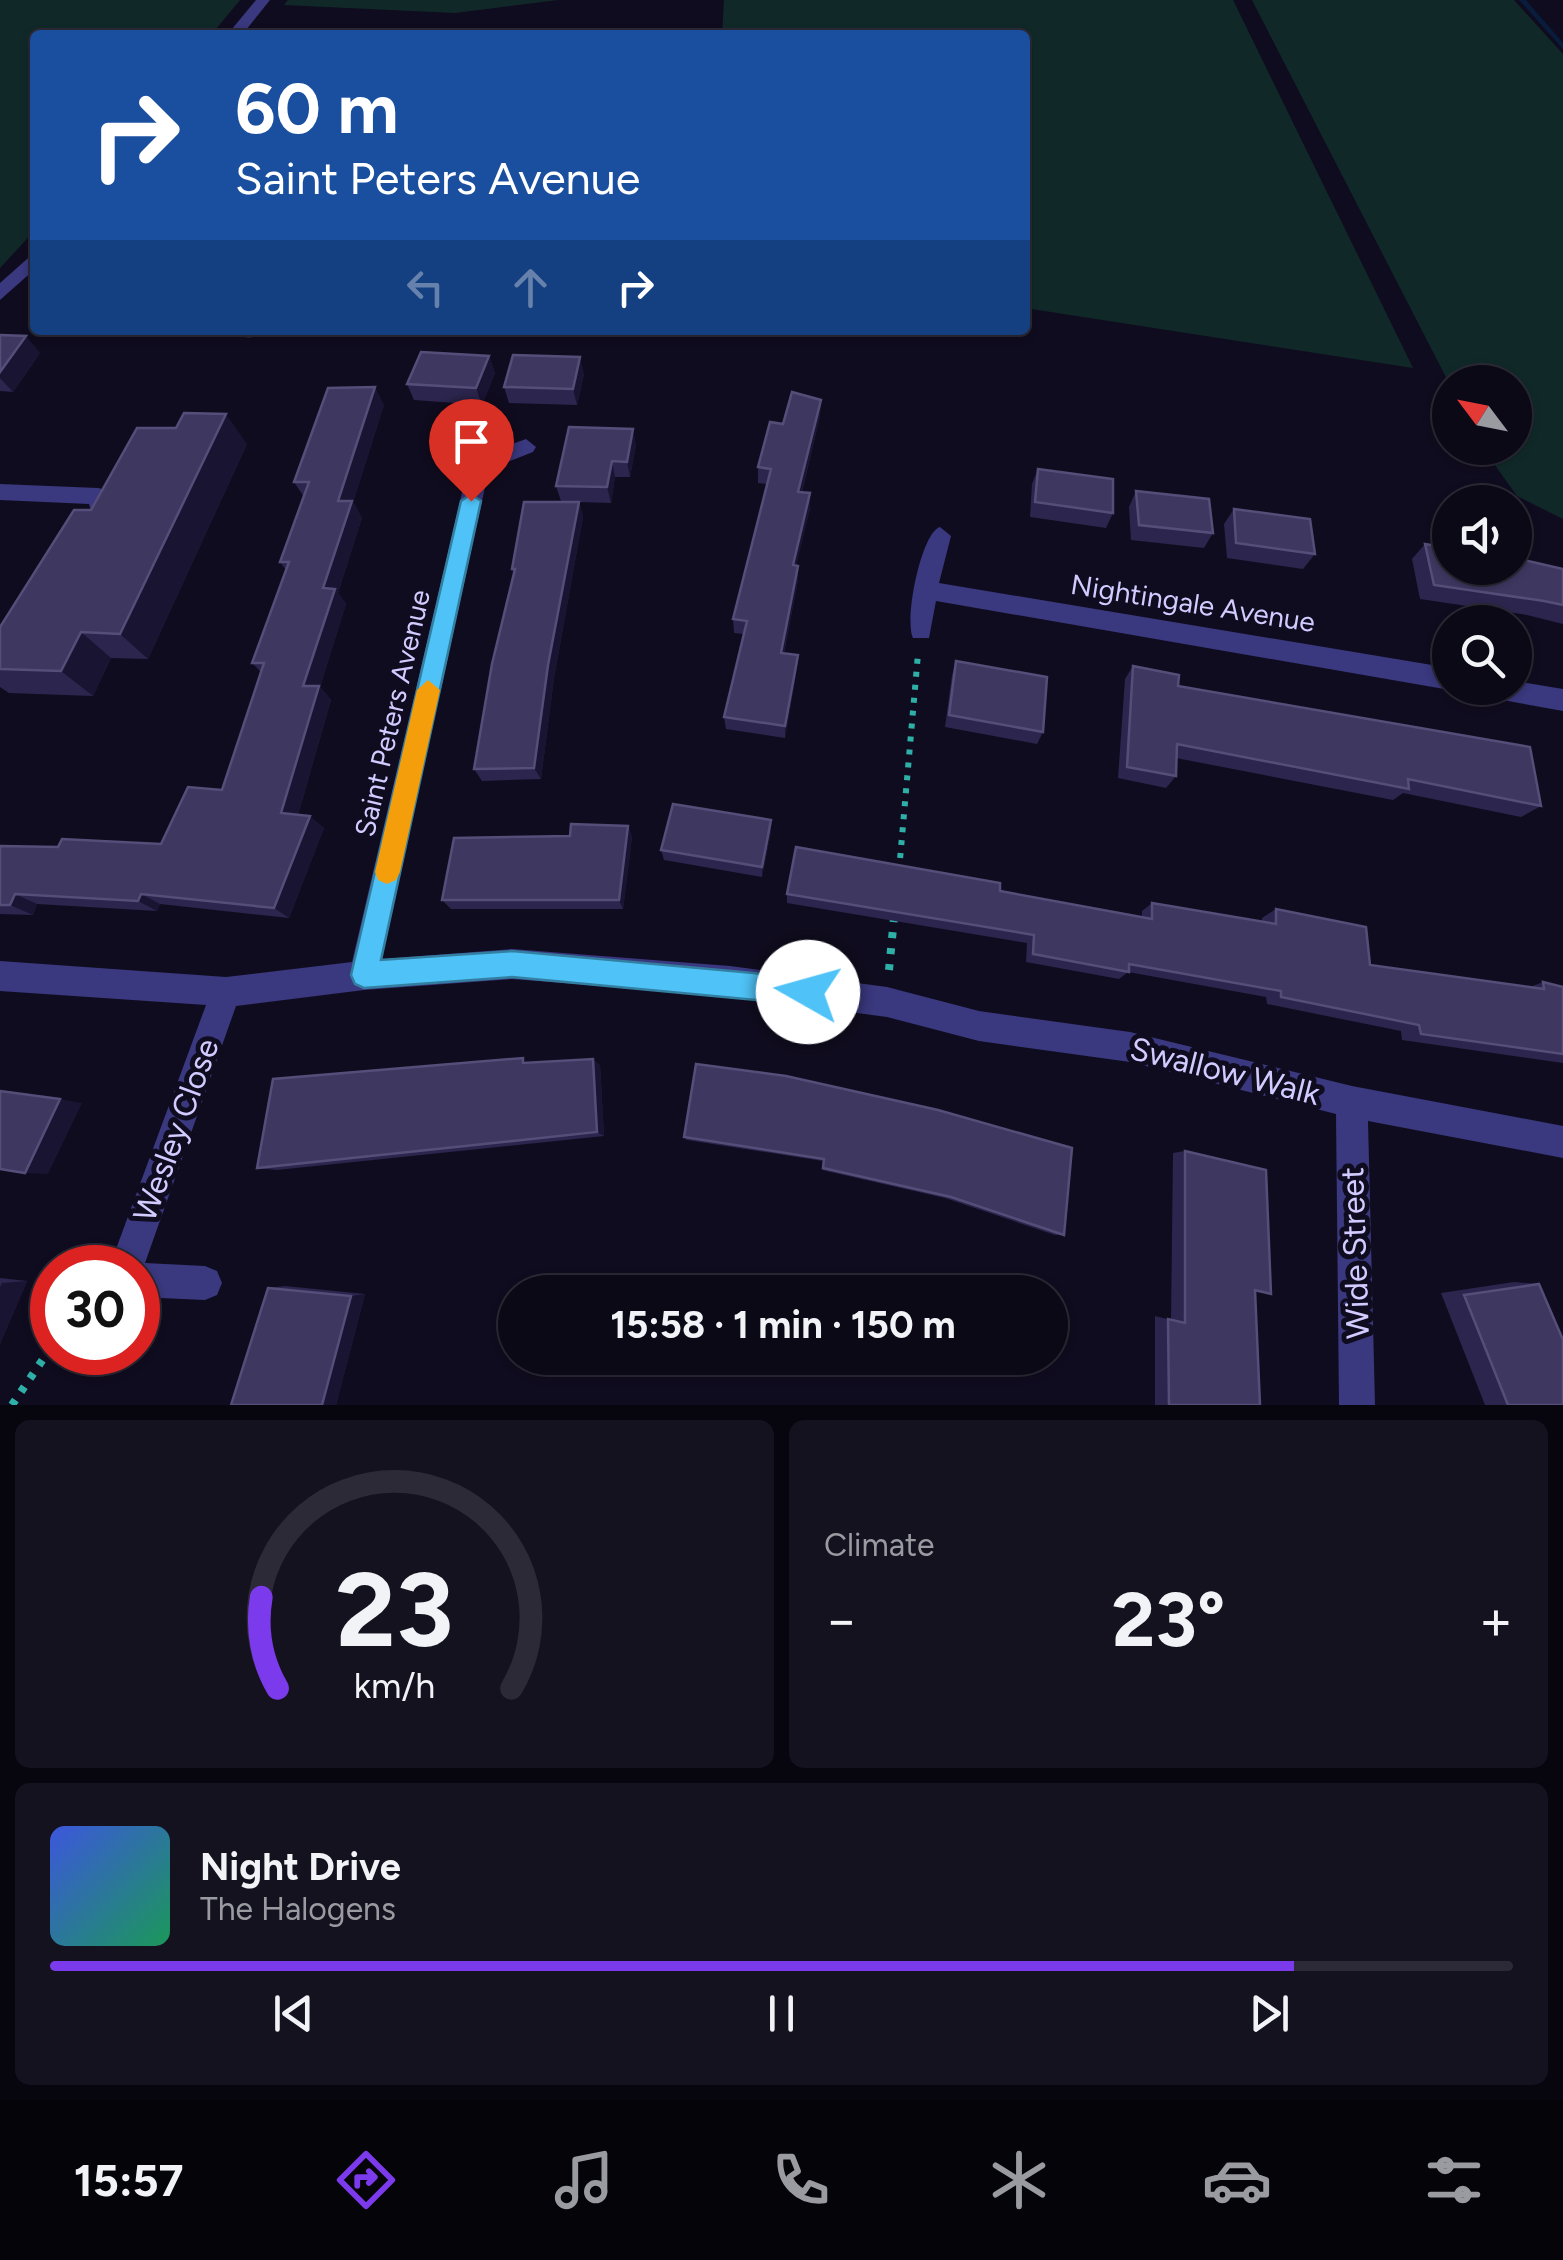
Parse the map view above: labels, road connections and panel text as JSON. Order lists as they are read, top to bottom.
{
  "streets": {
    "street": [
      "Nightingale Avenue",
      "Saint Peters Avenue",
      "Swallow Walk",
      "Wesley Close",
      "Wide Street"
    ]
  },
  "crossings": [
    ["Saint Peters Avenue", "Swallow Walk"],
    ["Swallow Walk", "Wesley Close"],
    ["Swallow Walk", "Wide Street"]
  ],
  "north": "top left",
  "page": {
    "turn": ["60 m", "Saint Peters Avenue"],
    "limit": "30",
    "trip": "15:58 · 1 min · 150 m",
    "tile": "Climate",
    "heat": ["−", "23°", "+"],
    "song": ["Night Drive", "The Halogens"],
    "tabs": "15:57",
    "gauge": ["23", "km/h"]
  }
}
